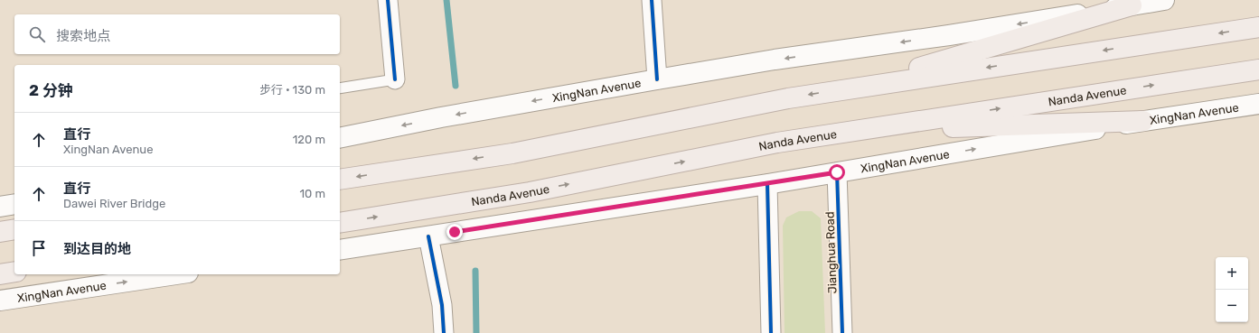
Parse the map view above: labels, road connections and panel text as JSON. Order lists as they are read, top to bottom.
{
  "streets": {
    "highway": ["Nanda Avenue"],
    "main road": ["XingNan Avenue"],
    "street": ["Jianghua Road"]
  },
  "crossings": [
    ["XingNan Avenue", "Jianghua Road"]
  ],
  "page": {
    "search": "搜索地点",
    "heading": ["2 分钟", "步行 · 130 m"],
    "list": [
      ["直行", "XingNan Avenue", "120 m"],
      ["直行", "Dawei River Bridge", "10 m"],
      "到达目的地"
    ],
    "map_buttons": ["+", "−"]
  }
}
